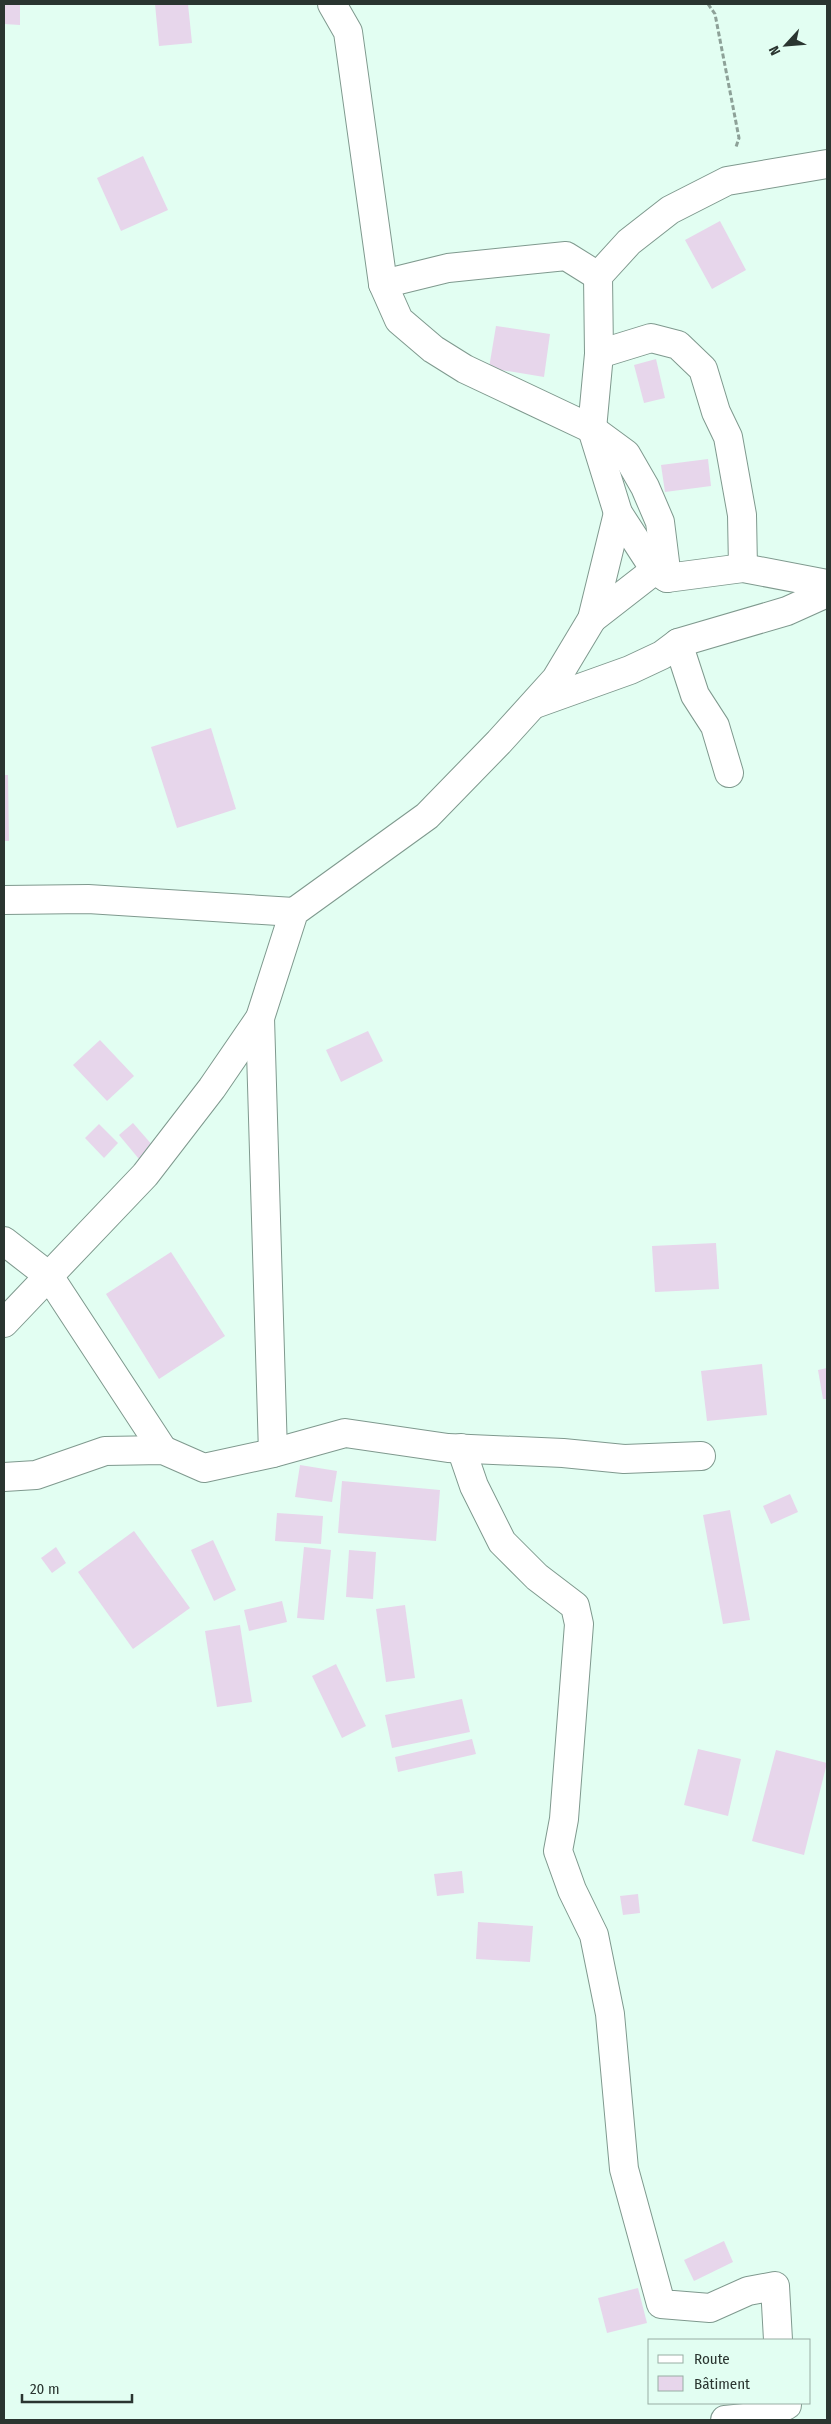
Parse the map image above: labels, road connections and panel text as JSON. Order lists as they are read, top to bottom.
{
  "legend": ["Route", "Bâtiment"],
  "scale_bar": "20 m",
  "north": "bottom left"
}
